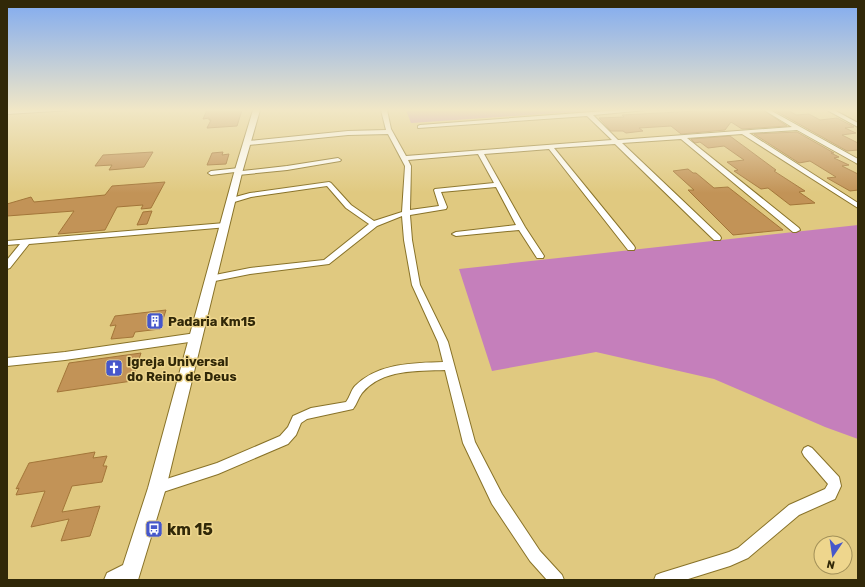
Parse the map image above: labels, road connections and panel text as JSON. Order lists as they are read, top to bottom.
{
  "places": {
    "building": ["Padaria Km15"],
    "church": ["Igreja Universal do Reino de Deus"],
    "bus stop": ["km 15"]
  },
  "north": "bottom"
}
